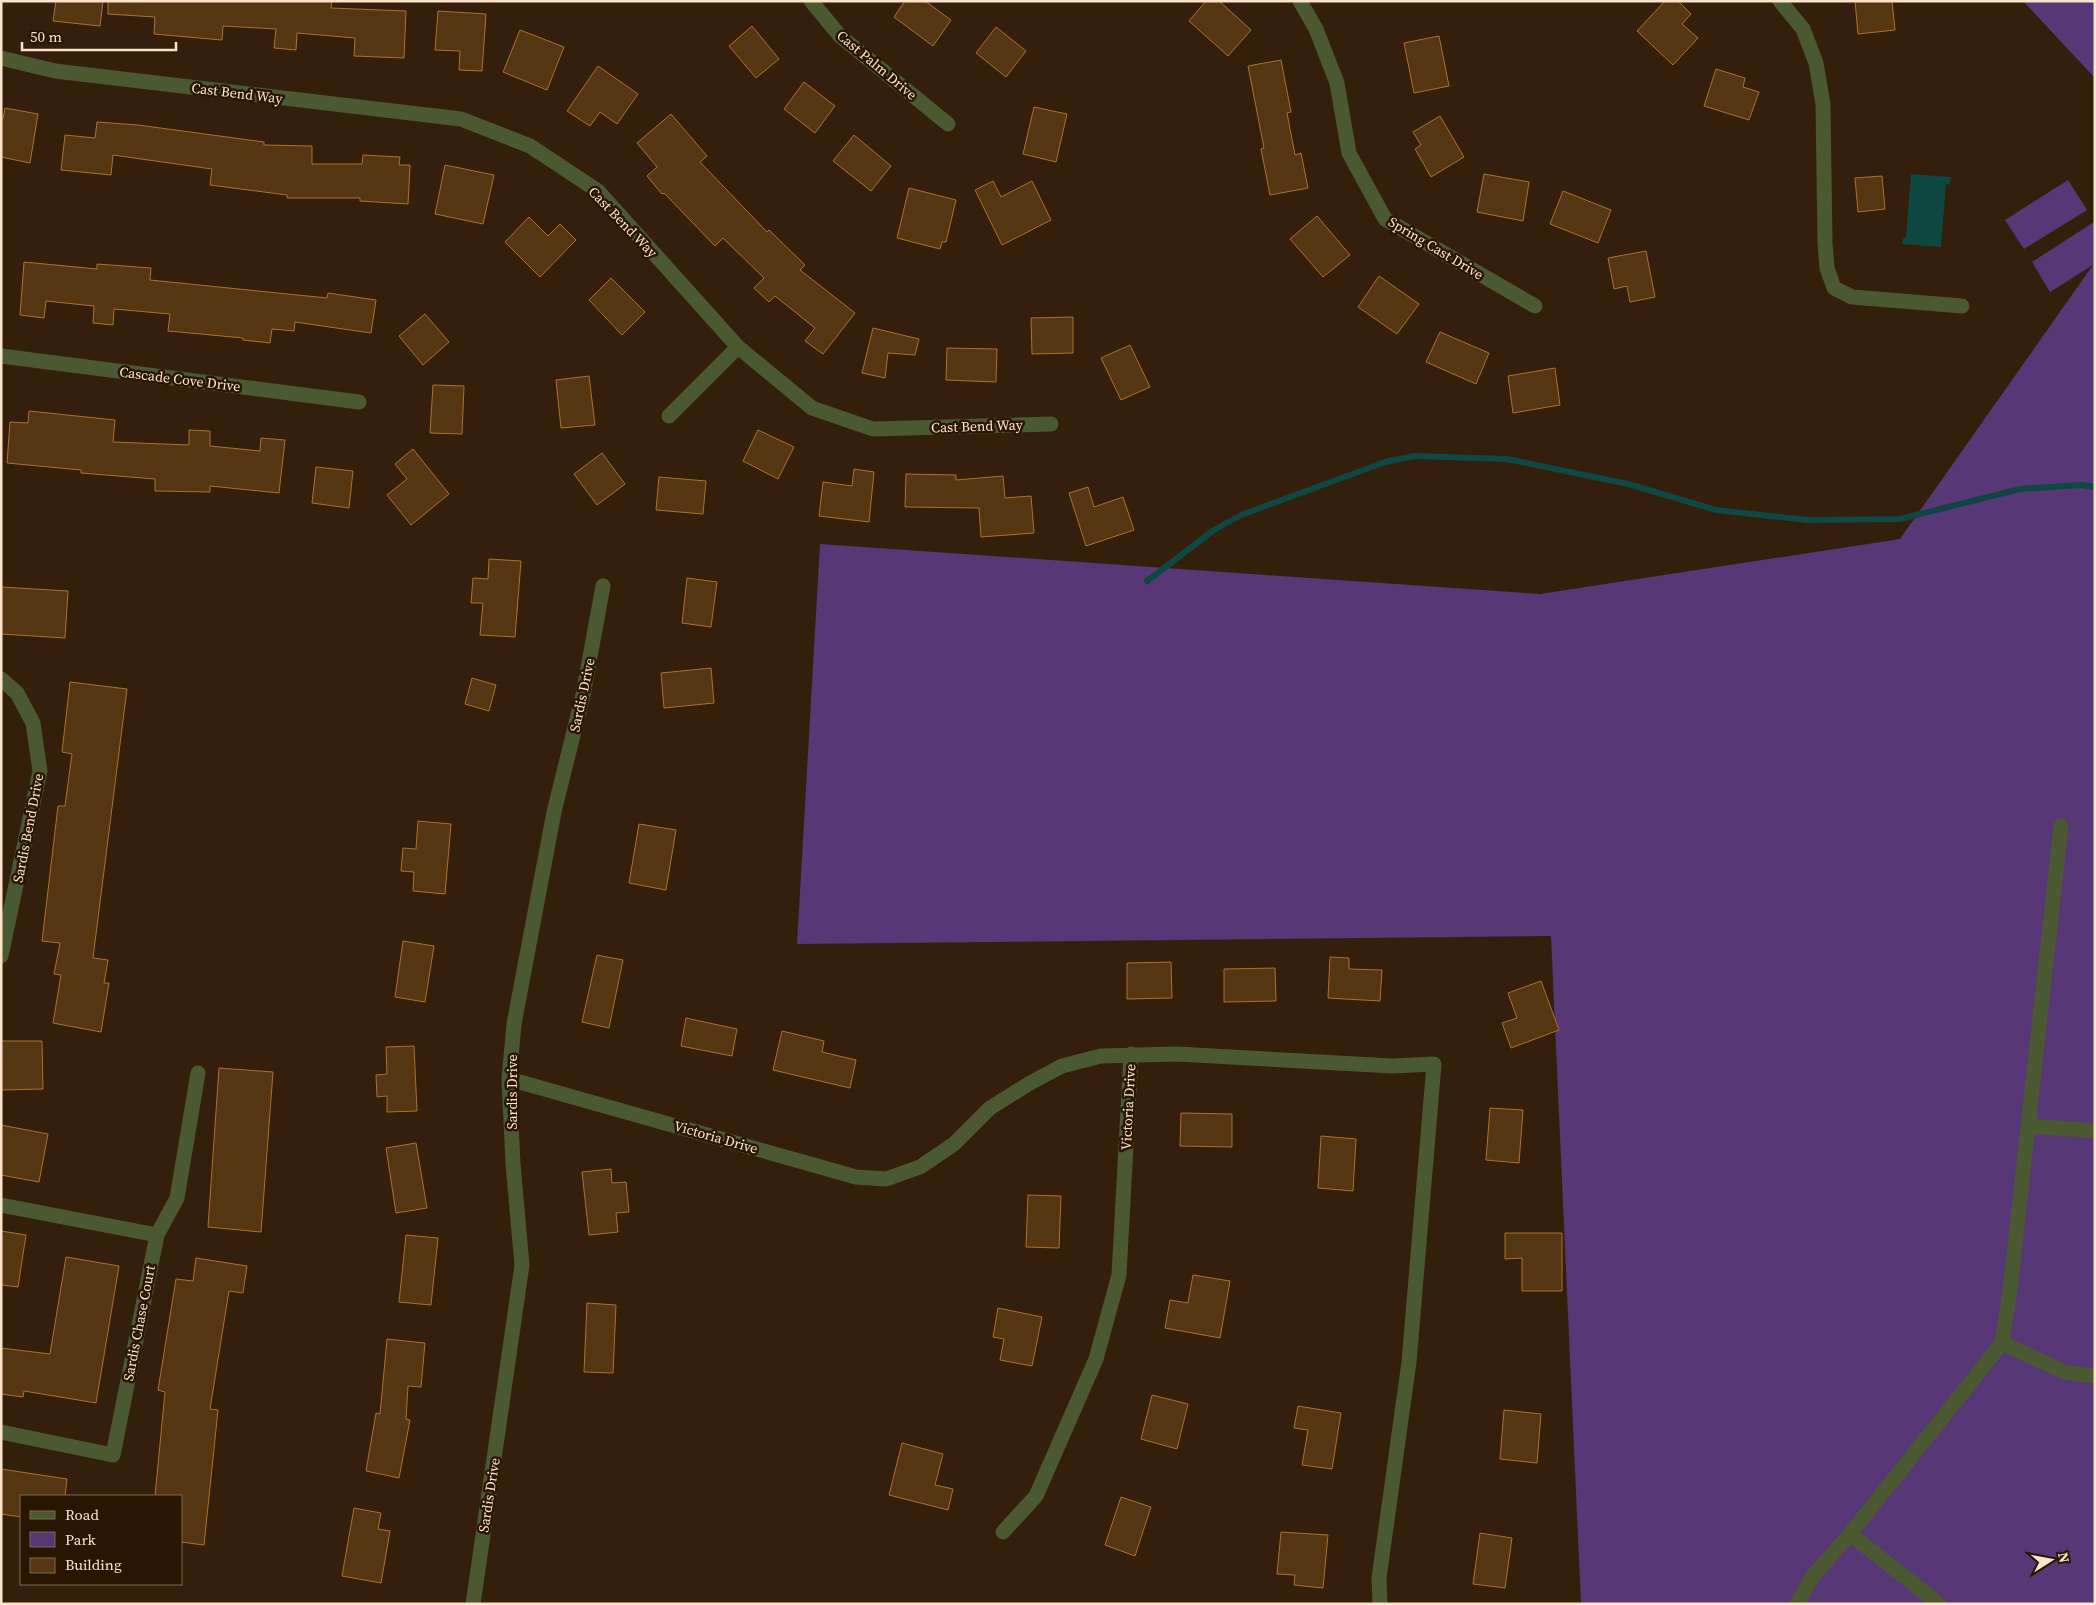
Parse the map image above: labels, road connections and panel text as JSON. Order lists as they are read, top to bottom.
{
  "streets": {
    "street": [
      "Cast Palm Drive",
      "Cast Bend Way",
      "Spring Cast Drive",
      "Cascade Cove Drive",
      "Sardis Drive",
      "Sardis Bend Drive",
      "Victoria Drive",
      "Sardis Chase Court"
    ]
  },
  "crossings": [
    ["Sardis Drive", "Victoria Drive"]
  ],
  "legend": ["Road", "Park", "Building"],
  "scale_bar": "50 m",
  "north": "right"
}
